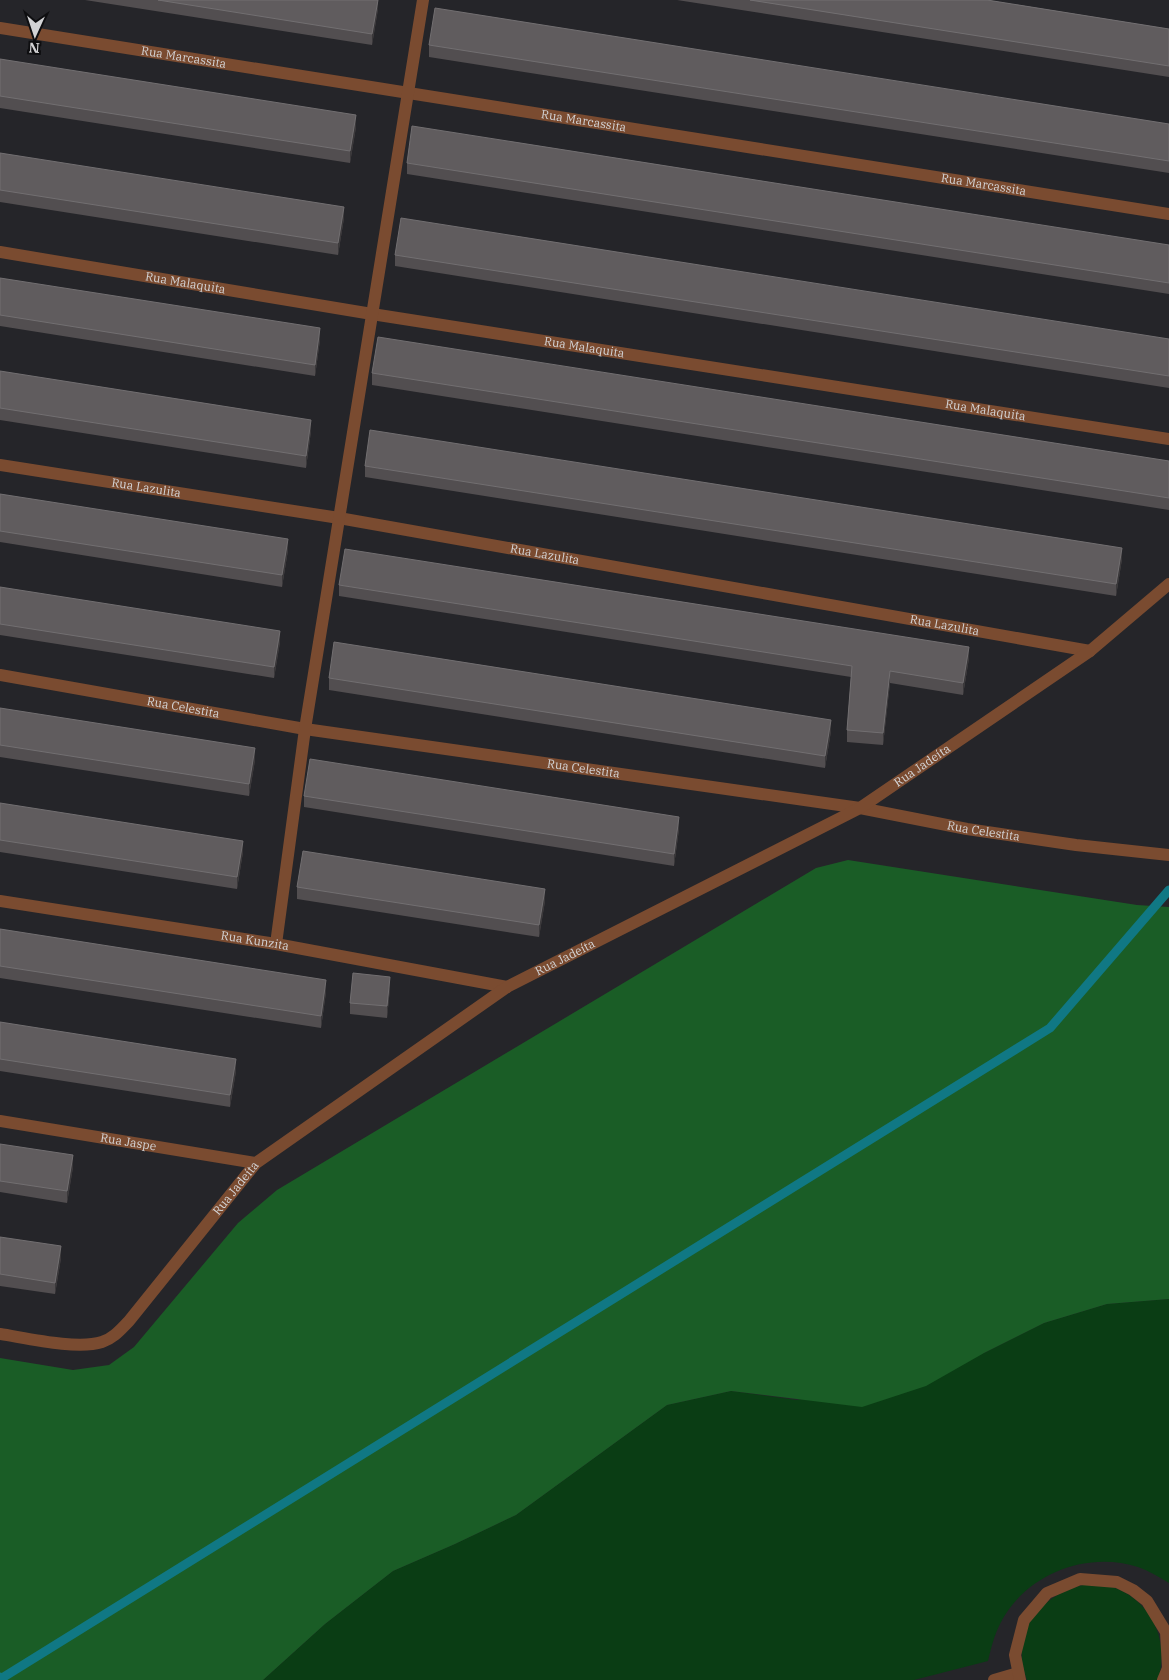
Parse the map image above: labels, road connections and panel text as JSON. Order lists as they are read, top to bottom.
{
  "streets": {
    "street": [
      "Rua Marcassita",
      "Rua Malaquita",
      "Rua Lazulita",
      "Rua Celestita",
      "Rua Jadeíta",
      "Rua Kunzita",
      "Rua Jaspe"
    ]
  },
  "crossings": [
    ["Rua Lazulita", "Rua Jadeíta"],
    ["Rua Celestita", "Rua Jadeíta"],
    ["Rua Jadeíta", "Rua Kunzita"],
    ["Rua Jadeíta", "Rua Jaspe"]
  ],
  "north": "bottom"
}
